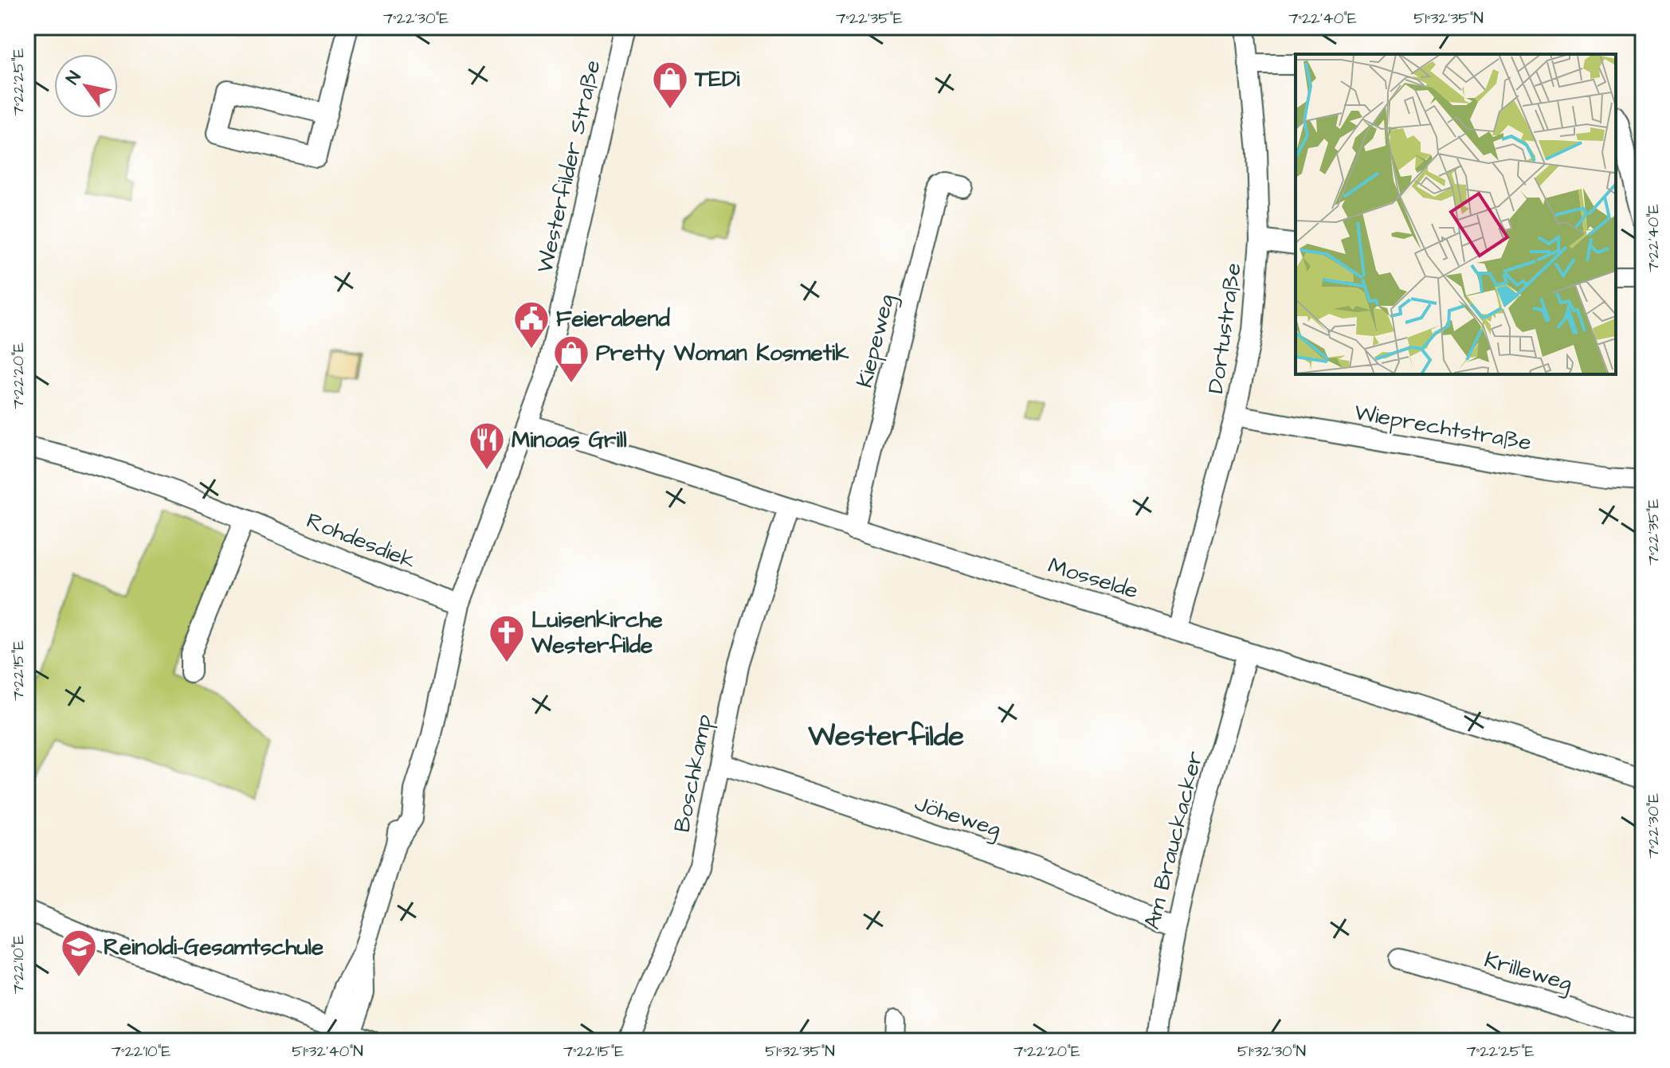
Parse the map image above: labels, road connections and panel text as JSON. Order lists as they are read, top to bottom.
{
  "streets": {
    "street": [
      "Westerfilder Straße",
      "Dortustraße",
      "Kiepeweg",
      "Wieprechtstraße",
      "Rohdesdiek",
      "Mosselde",
      "Boschkamp",
      "Jöheweg",
      "Am Brauckacker",
      "Krilleweg"
    ]
  },
  "crossings": [
    ["Westerfilder Straße", "Rohdesdiek"],
    ["Westerfilder Straße", "Mosselde"],
    ["Dortustraße", "Wieprechtstraße"],
    ["Dortustraße", "Mosselde"],
    ["Kiepeweg", "Mosselde"],
    ["Mosselde", "Boschkamp"],
    ["Mosselde", "Am Brauckacker"],
    ["Boschkamp", "Jöheweg"],
    ["Jöheweg", "Am Brauckacker"]
  ],
  "districts": ["Westerfilde"],
  "places": {
    "shop": ["TEDi", "Pretty Woman Kosmetik"],
    "public building": ["Feierabend"],
    "restaurant": ["Minoas Grill"],
    "church": ["Luisenkirche Westerfilde"],
    "school or university": ["Reinoldi-Gesamtschule"]
  },
  "north": "top left",
  "coordinates": [
    "7°22'30\"E",
    "7°22'35\"E",
    "7°22'40\"E",
    "51°32'35\"N",
    "7°22'25\"E",
    "7°22'20\"E",
    "7°22'15\"E",
    "7°22'10\"E",
    "51°32'40\"N",
    "51°32'30\"N"
  ]
}
